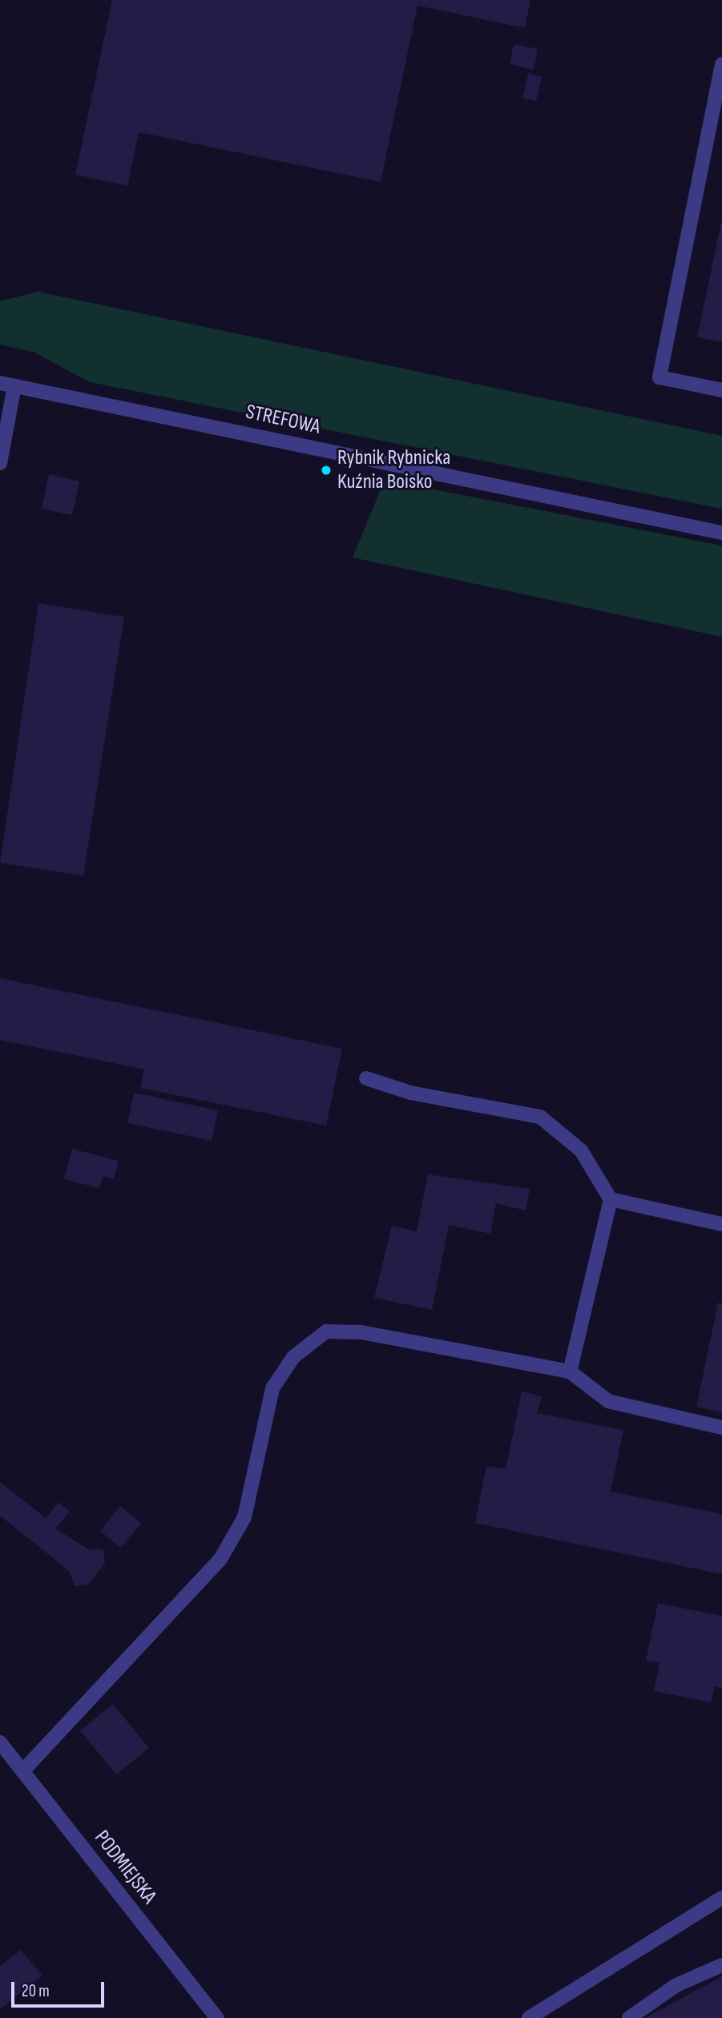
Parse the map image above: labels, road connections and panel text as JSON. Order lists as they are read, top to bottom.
{
  "streets": {
    "street": ["STREFOWA", "PODMIEJSKA"]
  },
  "places": ["Rybnik Rybnicka Kuźnia Boisko"],
  "scale_bar": "20 m"
}
